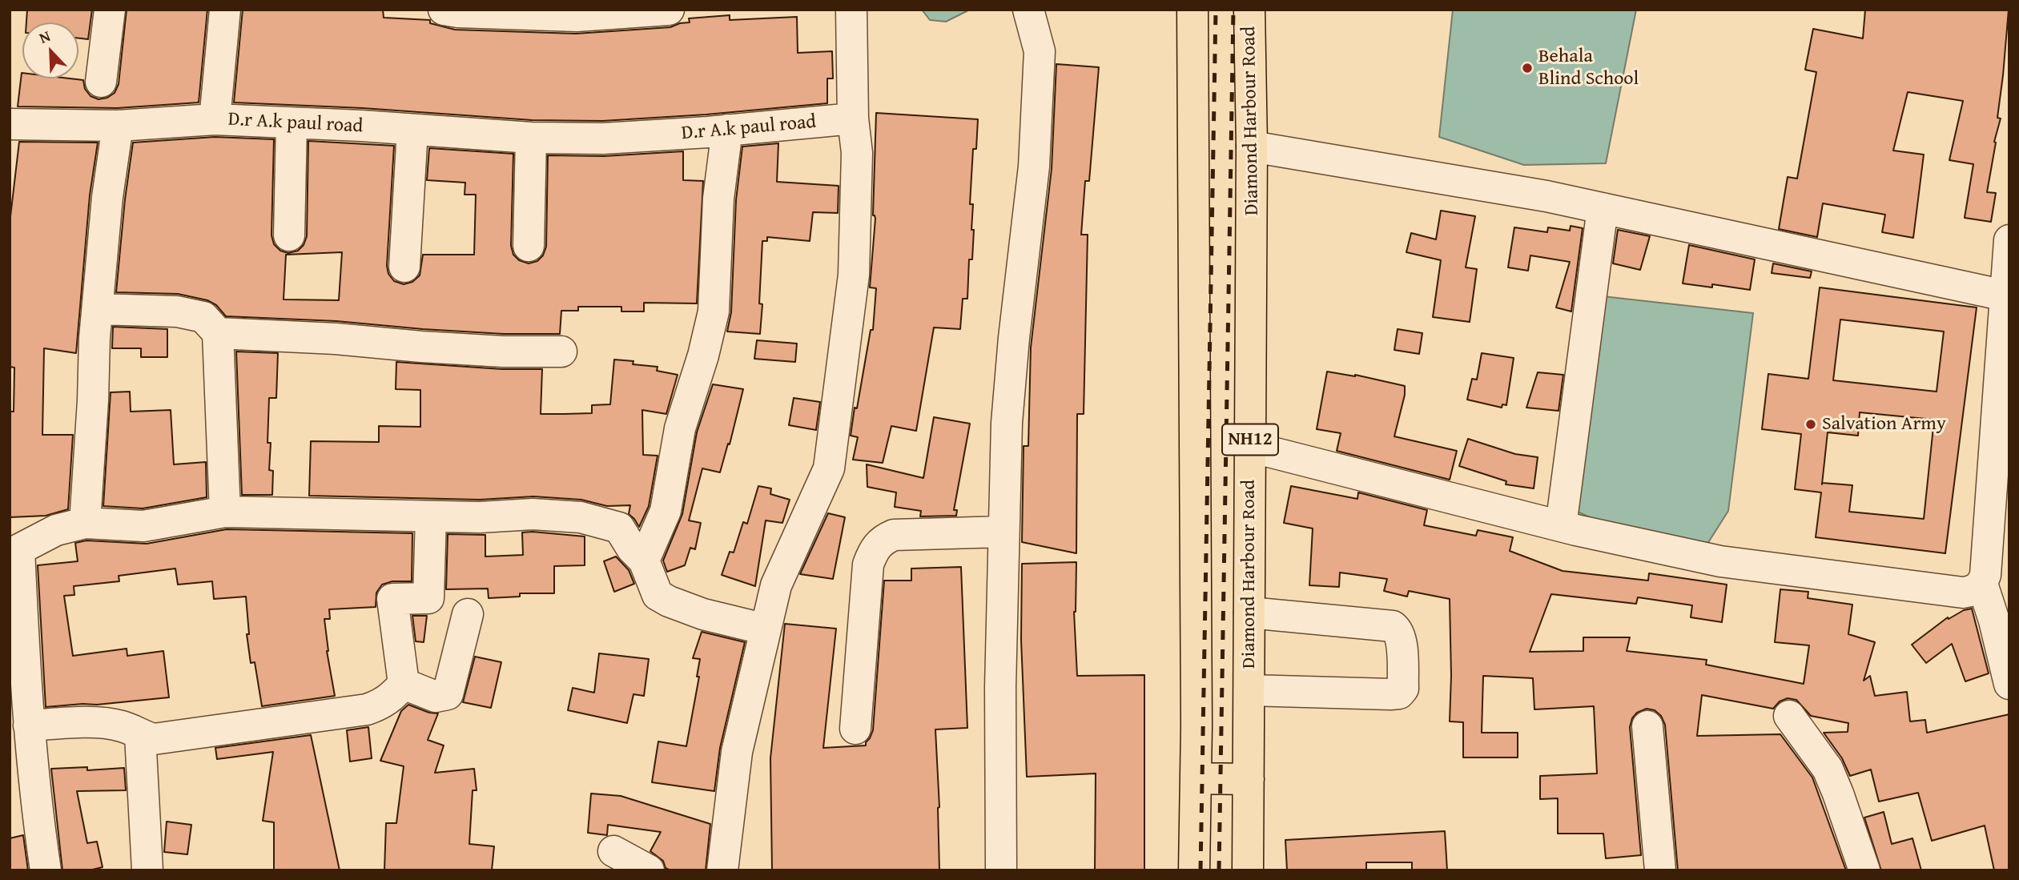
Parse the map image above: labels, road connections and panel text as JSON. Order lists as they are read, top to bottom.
{
  "streets": {
    "highway": ["Diamond Harbour Road", "NH12"],
    "street": ["D.r A.k paul road"]
  },
  "places": ["Behala Blind School", "Salvation Army"],
  "north": "top left"
}
